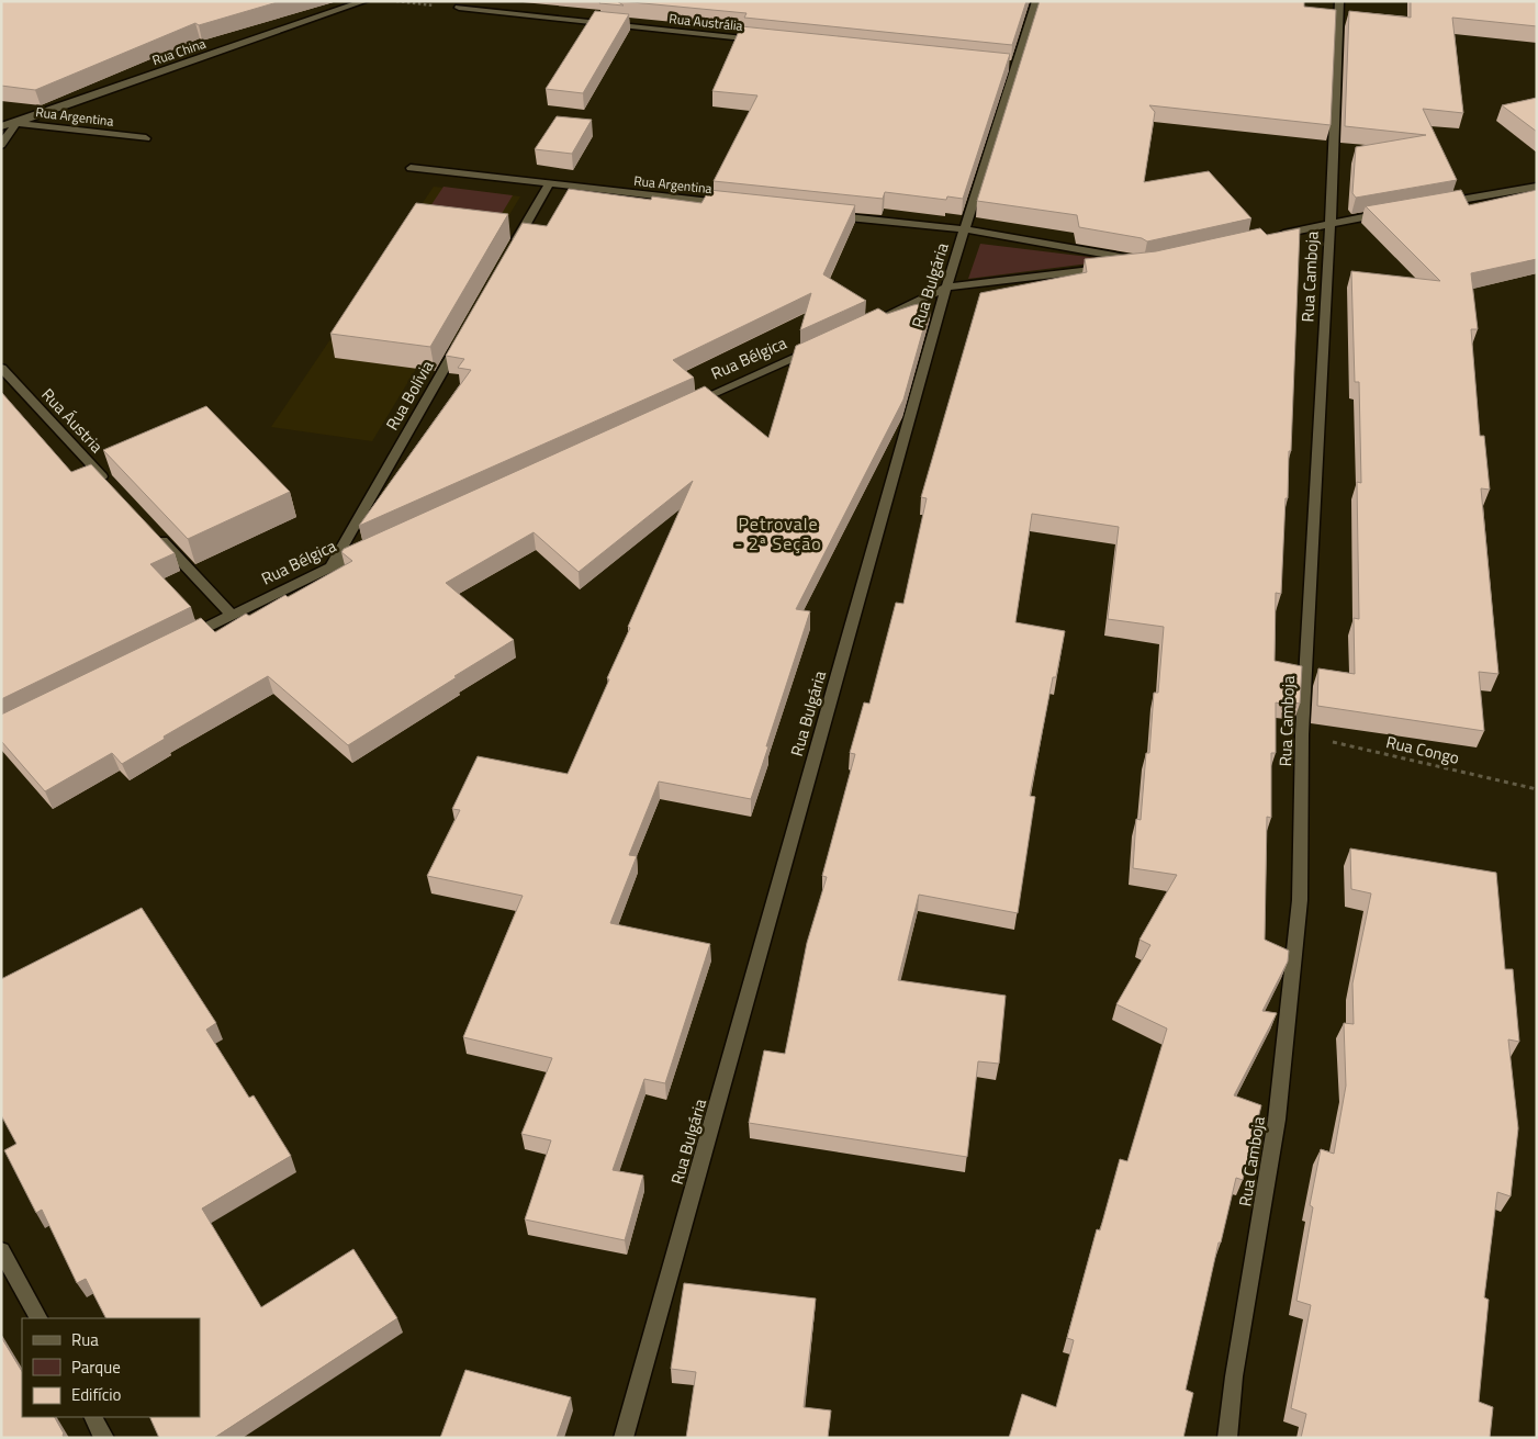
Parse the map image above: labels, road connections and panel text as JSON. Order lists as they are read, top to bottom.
{
  "streets": {
    "street": [
      "Rua Austrália",
      "Rua China",
      "Rua Argentina",
      "Rua Camboja",
      "Rua Bulgária",
      "Rua Bélgica",
      "Rua Bolívia",
      "Rua Áustria"
    ],
    "path": ["Rua Congo"]
  },
  "crossings": [
    ["Rua China", "Rua Argentina"],
    ["Rua Camboja", "Rua Congo"],
    ["Rua Bélgica", "Rua Bolívia"]
  ],
  "districts": ["Petrovale - 2ª Seção"],
  "legend": ["Rua", "Parque", "Edifício"]
}
